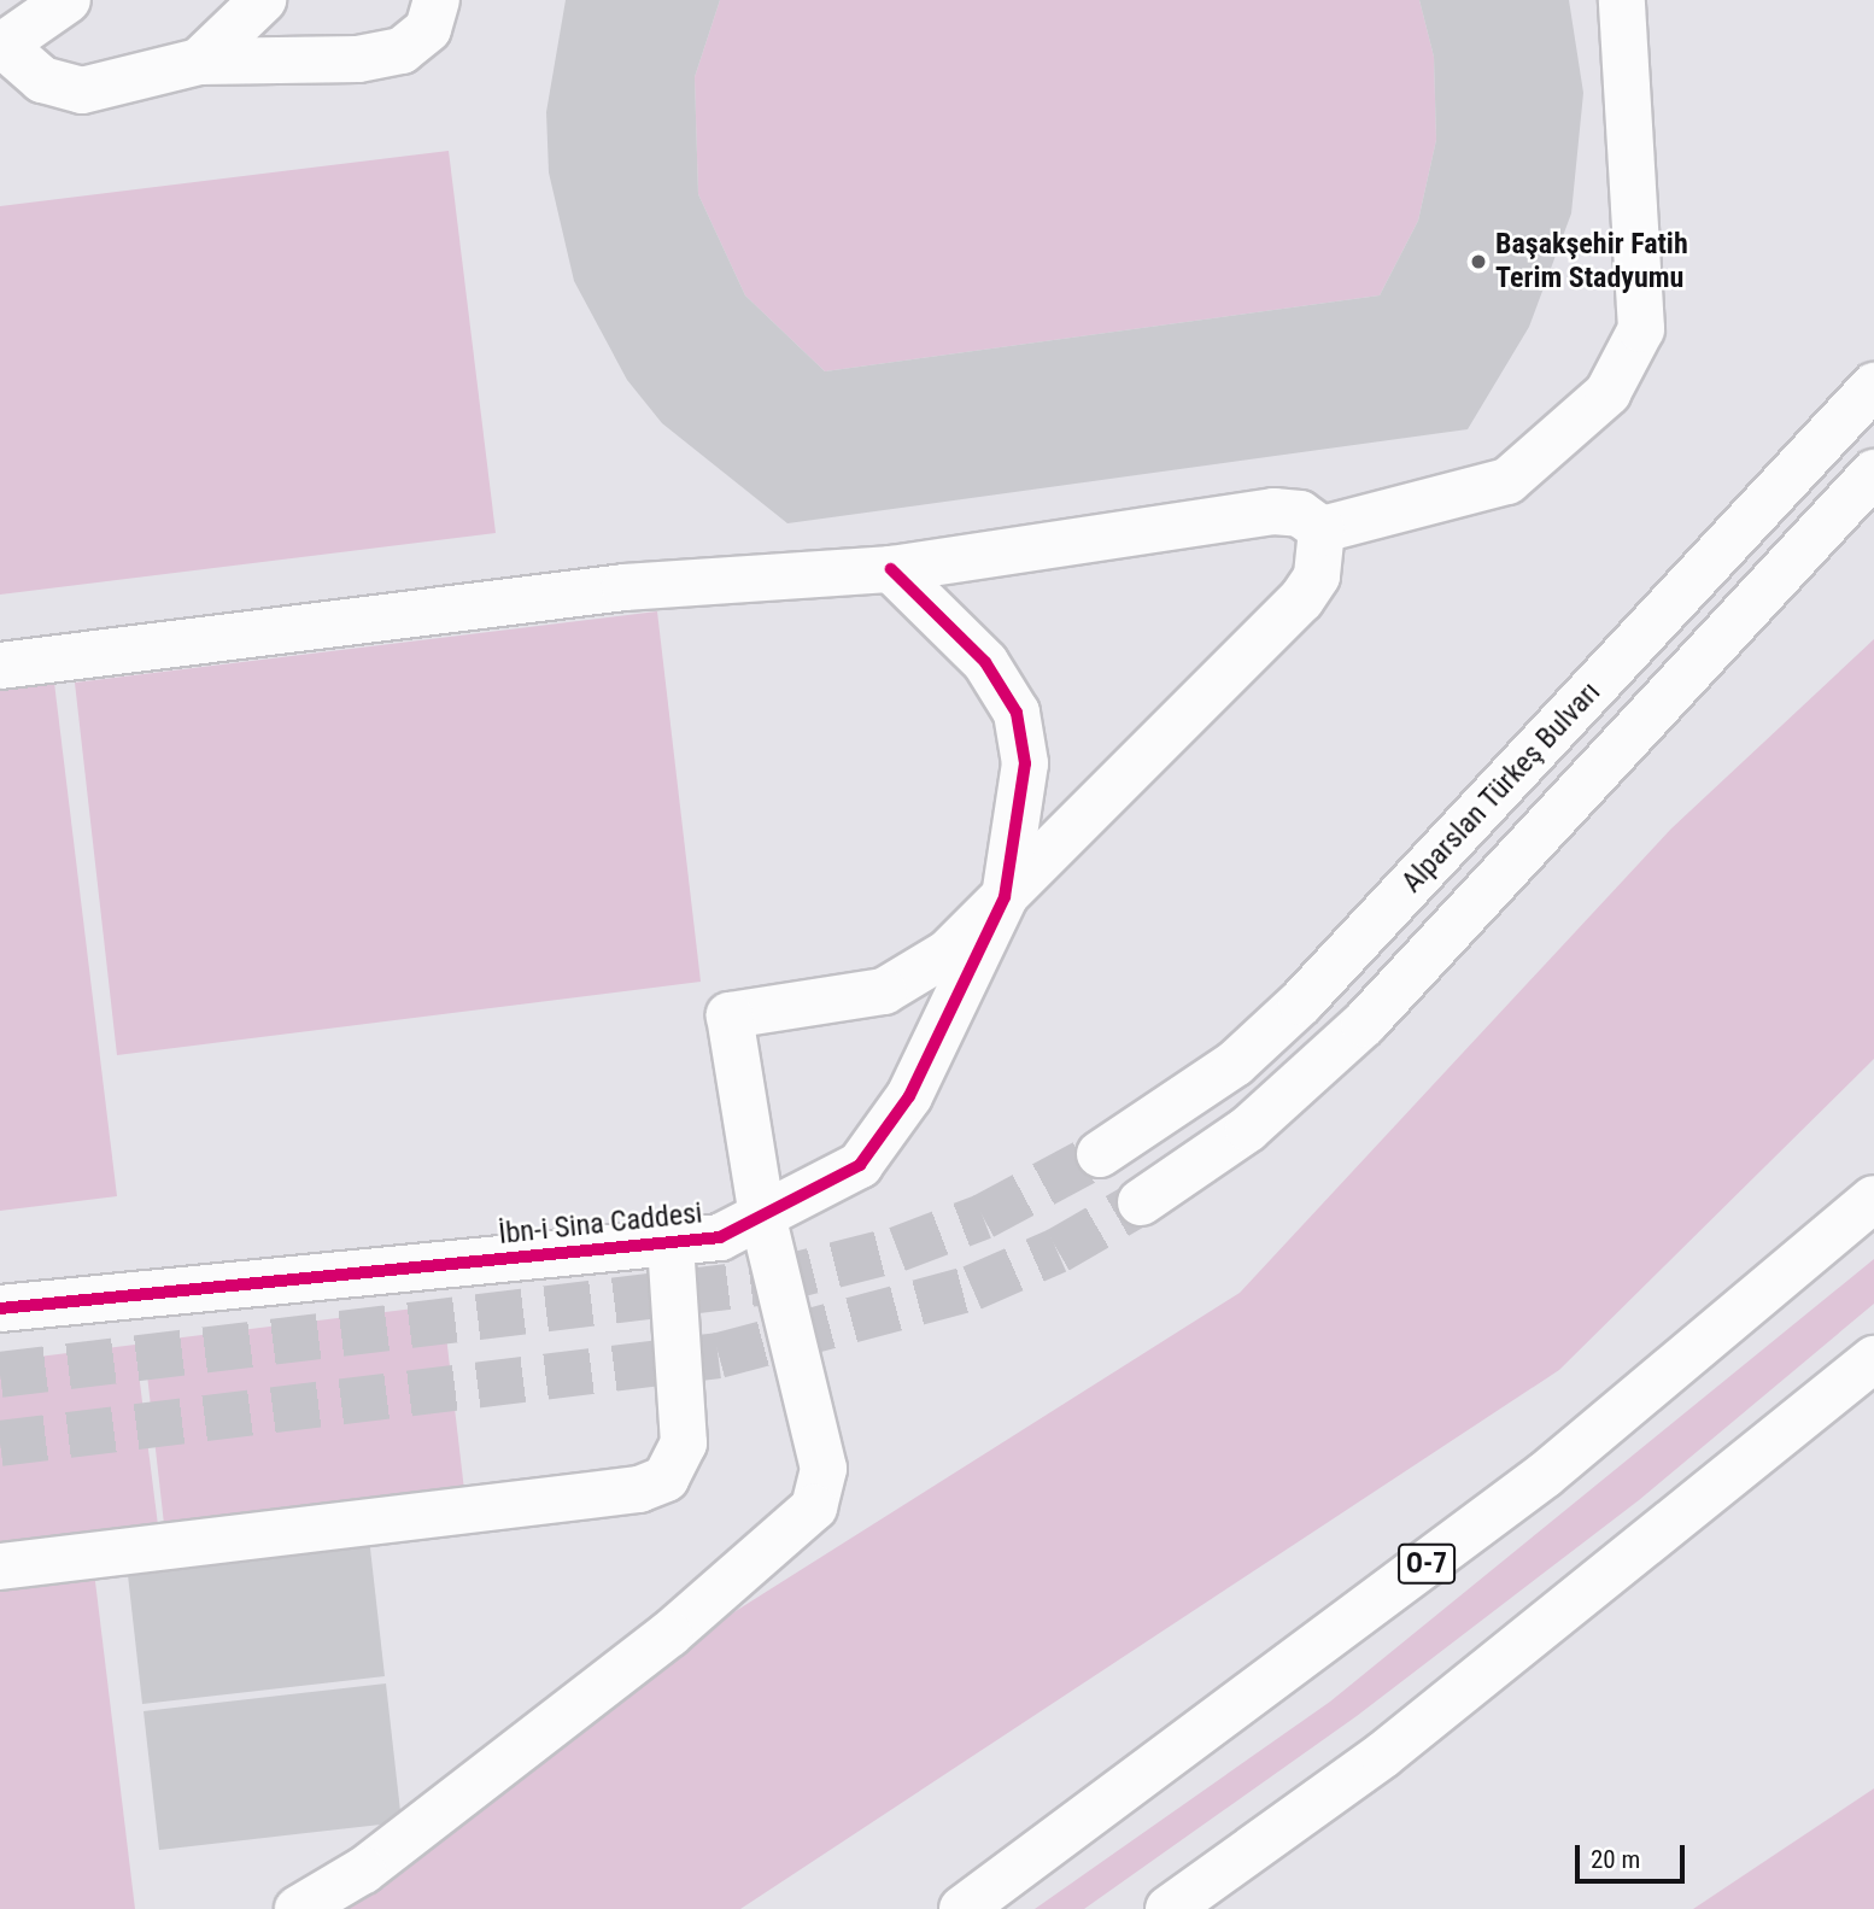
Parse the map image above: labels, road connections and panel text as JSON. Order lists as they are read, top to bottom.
{
  "streets": {
    "main road": ["Alparslan Türkeş Bulvarı", "İbn-i Sina Caddesi", "O-7"]
  },
  "places": ["Başakşehir Fatih Terim Stadyumu"],
  "scale_bar": "20 m"
}
